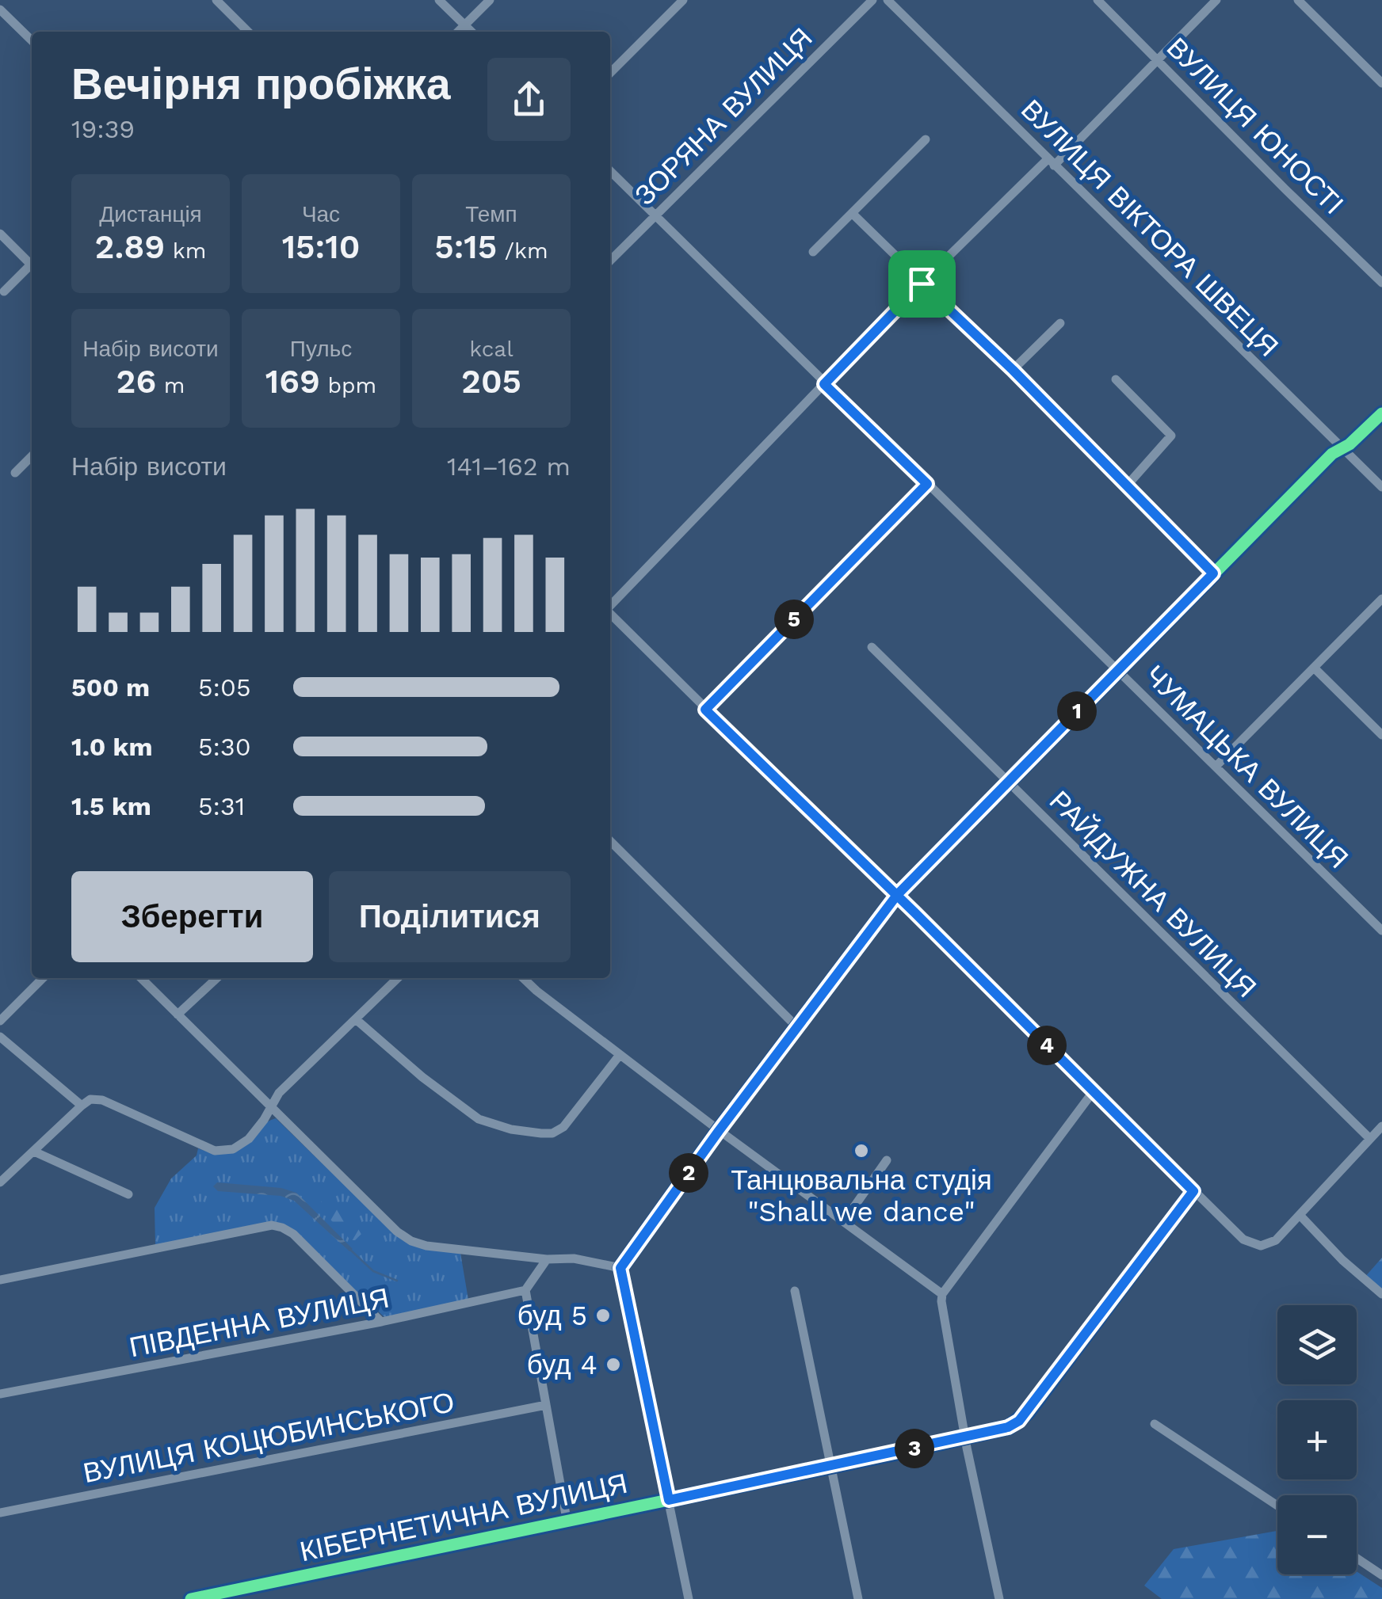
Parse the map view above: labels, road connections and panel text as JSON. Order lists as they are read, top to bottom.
{
  "streets": {
    "street": [
      "ЗОРЯНА ВУЛИЦЯ",
      "ВУЛИЦЯ ЮНОСТІ",
      "ВУЛИЦЯ ВІКТОРА ШВЕЦЯ",
      "ЧУМАЦЬКА ВУЛИЦЯ",
      "РАЙДУЖНА ВУЛИЦЯ",
      "ПІВДЕННА ВУЛИЦЯ",
      "ВУЛИЦЯ КОЦЮБИНСЬКОГО",
      "КІБЕРНЕТИЧНА ВУЛИЦЯ"
    ]
  },
  "crossings": [
    ["ЗОРЯНА ВУЛИЦЯ", "ЧУМАЦЬКА ВУЛИЦЯ"]
  ],
  "places": ["Танцювальна студія \"Shall we dance\"", "буд 5", "буд 4"],
  "page": {
    "heading": ["Вечірня пробіжка", "19:39"],
    "stats": [
      ["Дистанція", "2.89 km"],
      ["Час", "15:10"],
      ["Темп", "5:15 /km"],
      ["Набір висоти", "26 m"],
      ["Пульс", "169 bpm"],
      ["kcal", "205"]
    ],
    "chart": ["Набір висоти", "141–162 m"],
    "pins": [
      "5",
      "1",
      "4",
      "2",
      "3"
    ],
    "list": [
      {
        "name": "500 m",
        "note": "5:05"
      },
      {
        "name": "1.0 km",
        "note": "5:30"
      },
      {
        "name": "1.5 km",
        "note": "5:31"
      }
    ],
    "buttons": ["Зберегти", "Поділитися"],
    "map_buttons": ["+", "−"]
  }
}
